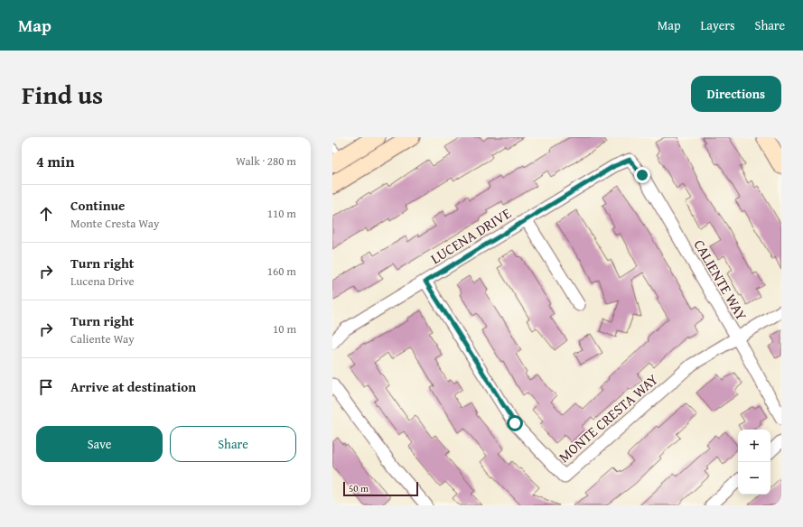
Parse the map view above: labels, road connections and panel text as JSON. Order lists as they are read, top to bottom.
{
  "streets": {
    "street": ["LUCENA DRIVE", "CALIENTE WAY", "MONTE CRESTA WAY"]
  },
  "crossings": [
    ["LUCENA DRIVE", "CALIENTE WAY"],
    ["LUCENA DRIVE", "MONTE CRESTA WAY"],
    ["CALIENTE WAY", "MONTE CRESTA WAY"]
  ],
  "scale_bar": "50 m",
  "page": {
    "header": "Map",
    "nav": ["Map", "Layers", "Share"],
    "title": "Find us",
    "buttons": [
      "Directions",
      ["Save", "Share"]
    ],
    "heading": ["4 min", "Walk · 280 m"],
    "list": [
      ["Continue", "Monte Cresta Way", "110 m"],
      ["Turn right", "Lucena Drive", "160 m"],
      ["Turn right", "Caliente Way", "10 m"],
      "Arrive at destination"
    ],
    "map_buttons": ["+", "−"],
    "scale": "50 m"
  }
}
